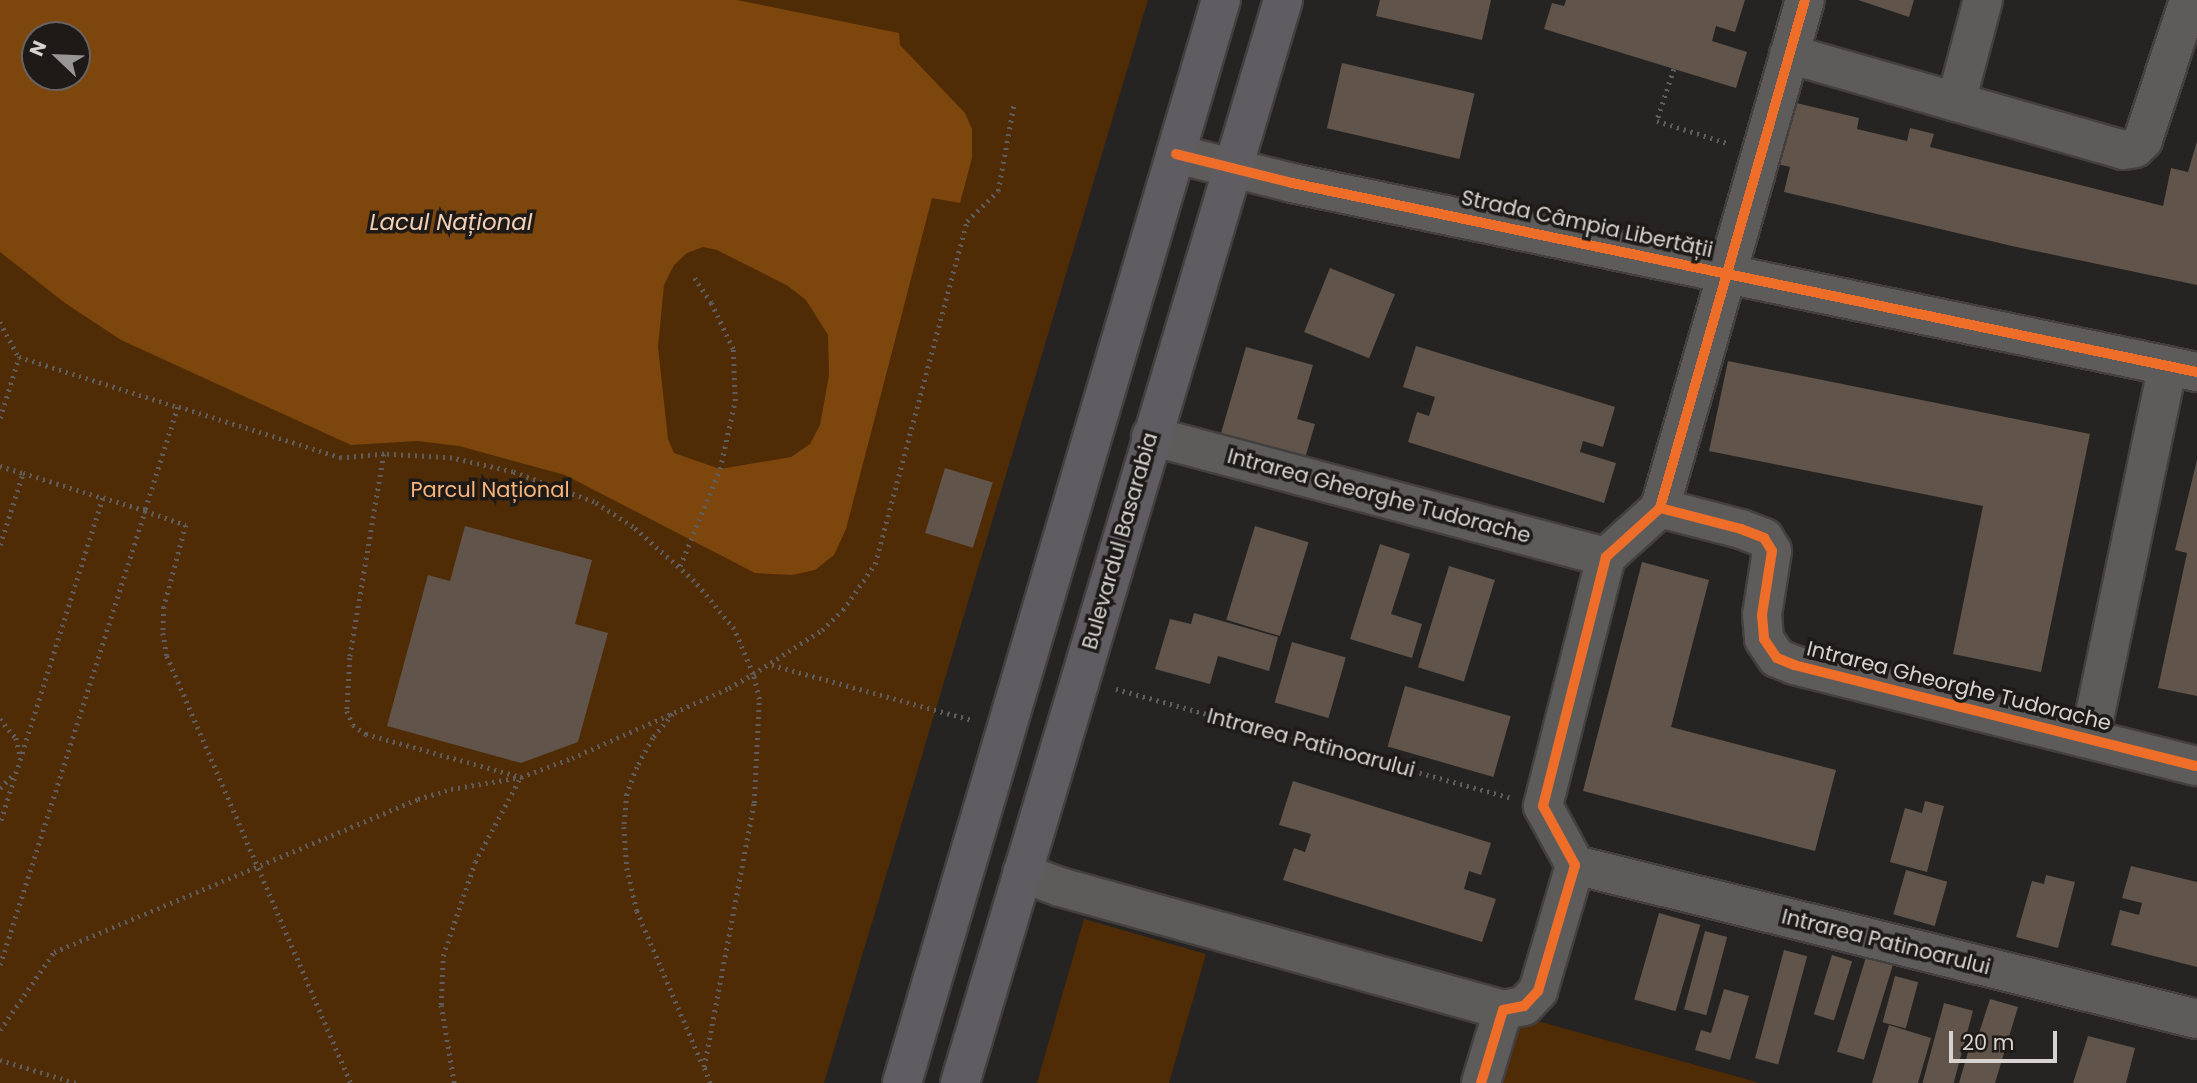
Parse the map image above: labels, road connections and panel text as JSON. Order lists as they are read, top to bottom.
{
  "streets": {
    "main road": ["Bulevardul Basarabia"],
    "street": ["Strada Câmpia Libertății", "Intrarea Gheorghe Tudorache", "Intrarea Patinoarului"]
  },
  "crossings": [
    ["Strada Câmpia Libertății", "Bulevardul Basarabia"],
    ["Intrarea Gheorghe Tudorache", "Bulevardul Basarabia"],
    ["Bulevardul Basarabia", "Intrarea Patinoarului"]
  ],
  "water": ["Lacul Național"],
  "parks": ["Parcul Național"],
  "scale_bar": "20 m",
  "north": "top left"
}
